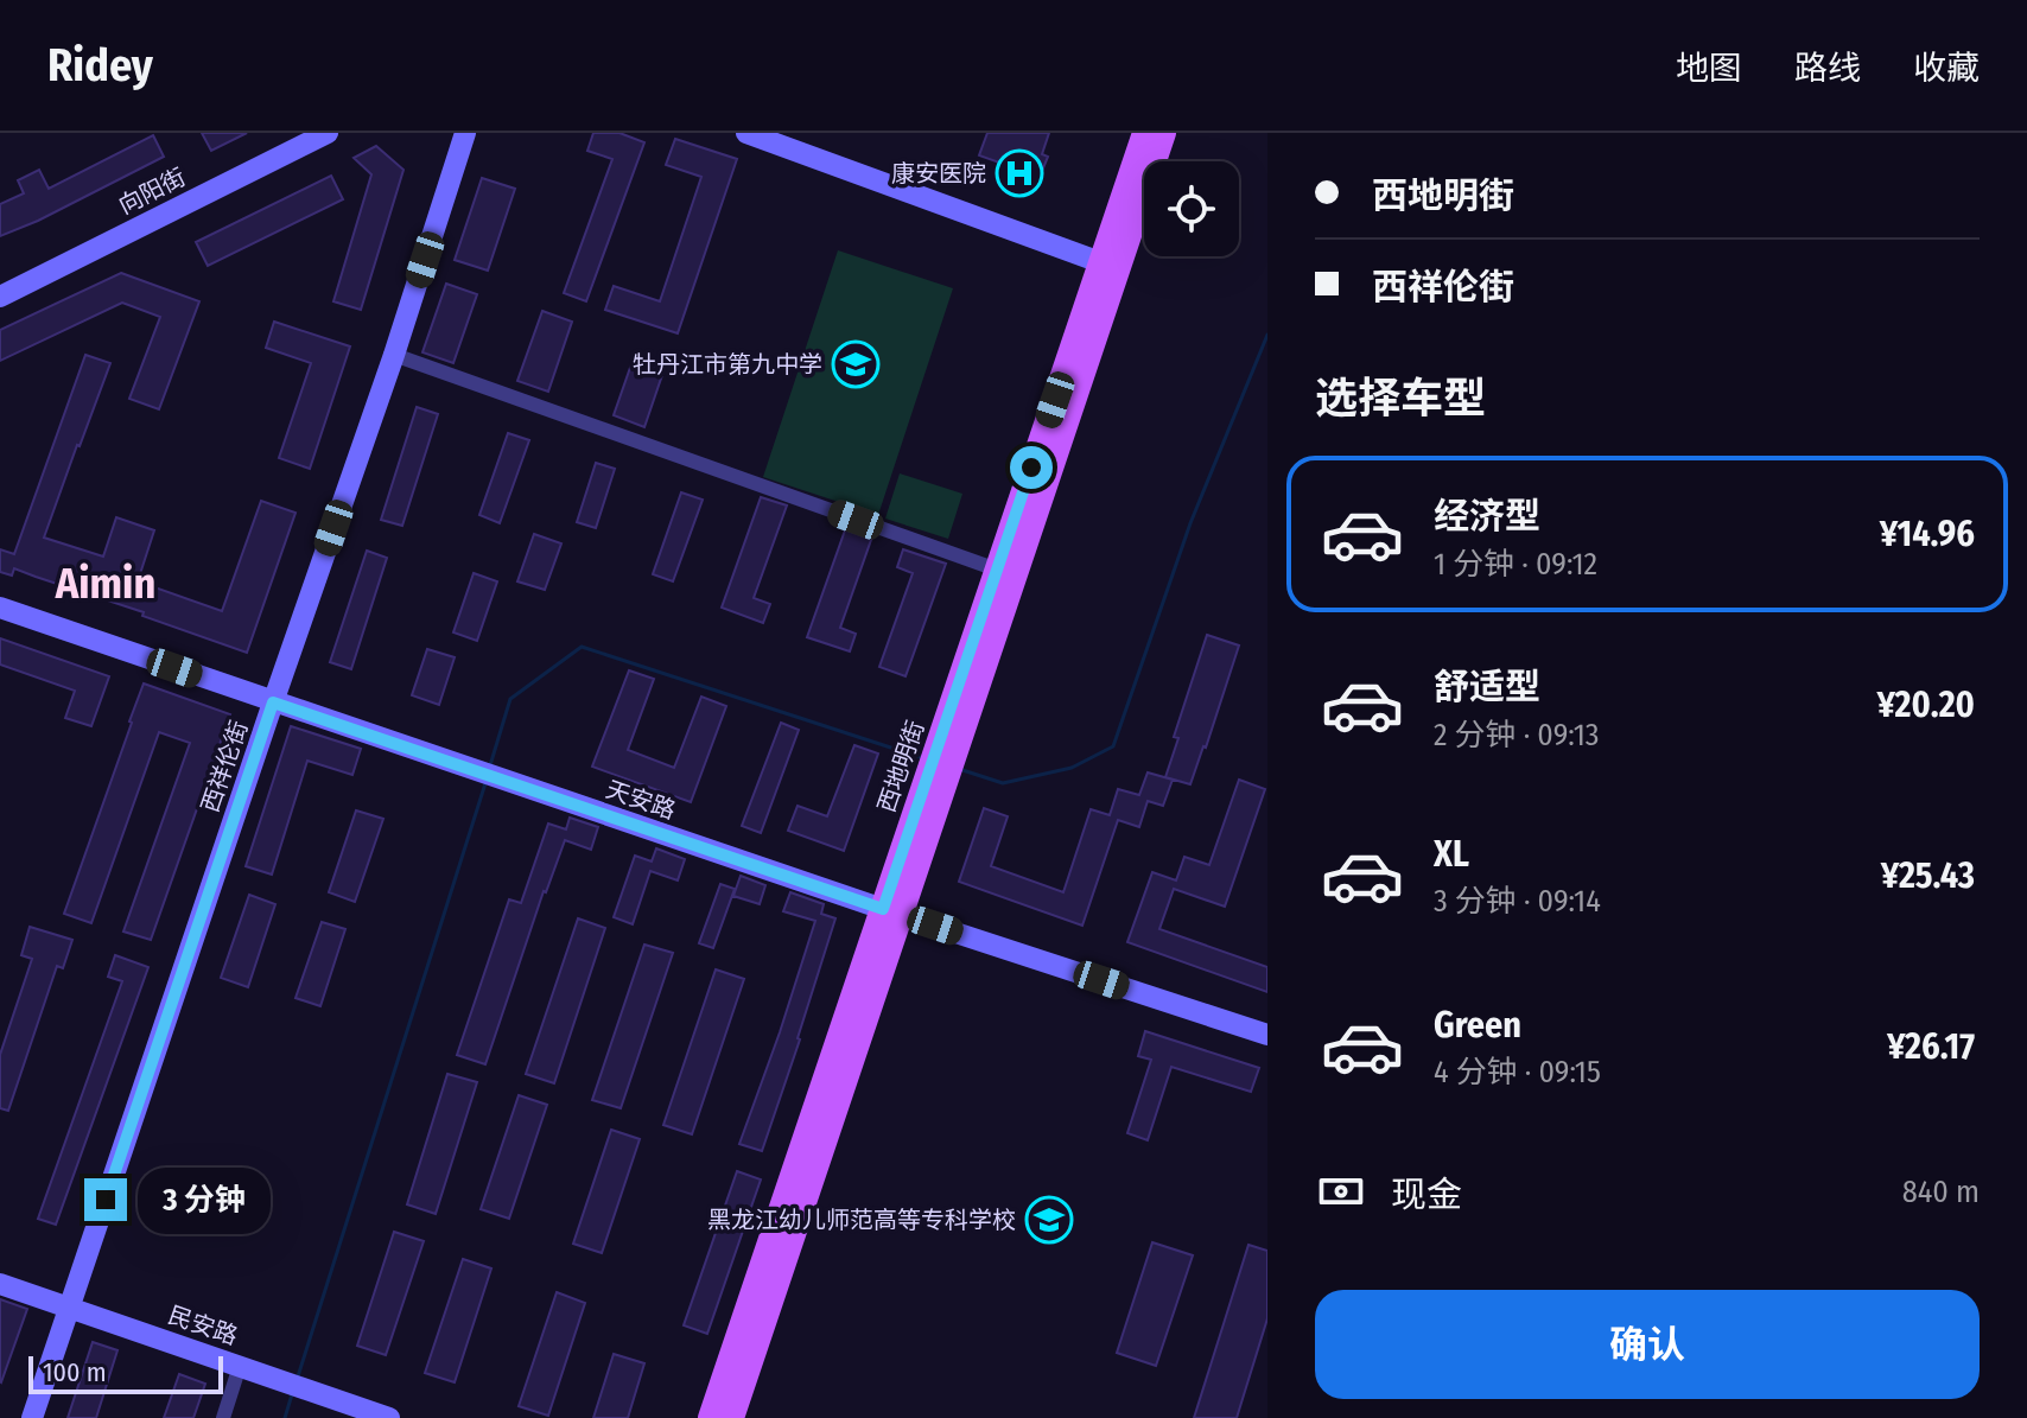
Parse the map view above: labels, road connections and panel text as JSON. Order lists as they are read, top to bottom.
{
  "streets": {
    "main road": ["西地明街"],
    "street": [
      "向阳街",
      "西祥伦街",
      "天安路",
      "民安路"
    ]
  },
  "crossings": [
    ["西祥伦街", "天安路"],
    ["西祥伦街", "民安路"],
    ["西地明街", "天安路"]
  ],
  "districts": ["Aimin"],
  "places": {
    "hospital": ["康安医院"],
    "school or university": ["牡丹江市第九中学", "黑龙江幼儿师范高等专科学校"]
  },
  "scale_bar": "100 m",
  "page": {
    "header": "Ridey",
    "nav": ["地图", "路线", "收藏"],
    "banner": ["西地明街", "西祥伦街"],
    "heading": "选择车型",
    "list": [
      {
        "name": "经济型",
        "note": "1 分钟 · 09:12",
        "value": "¥14.96"
      },
      {
        "name": "舒适型",
        "note": "2 分钟 · 09:13",
        "value": "¥20.20"
      },
      {
        "name": "XL",
        "note": "3 分钟 · 09:14",
        "value": "¥25.43"
      },
      {
        "name": "Green",
        "note": "4 分钟 · 09:15",
        "value": "¥26.17"
      }
    ],
    "pay": ["现金", "840 m"],
    "bubble": "3 分钟",
    "buttons": "确认",
    "scale": "100 m"
  }
}
